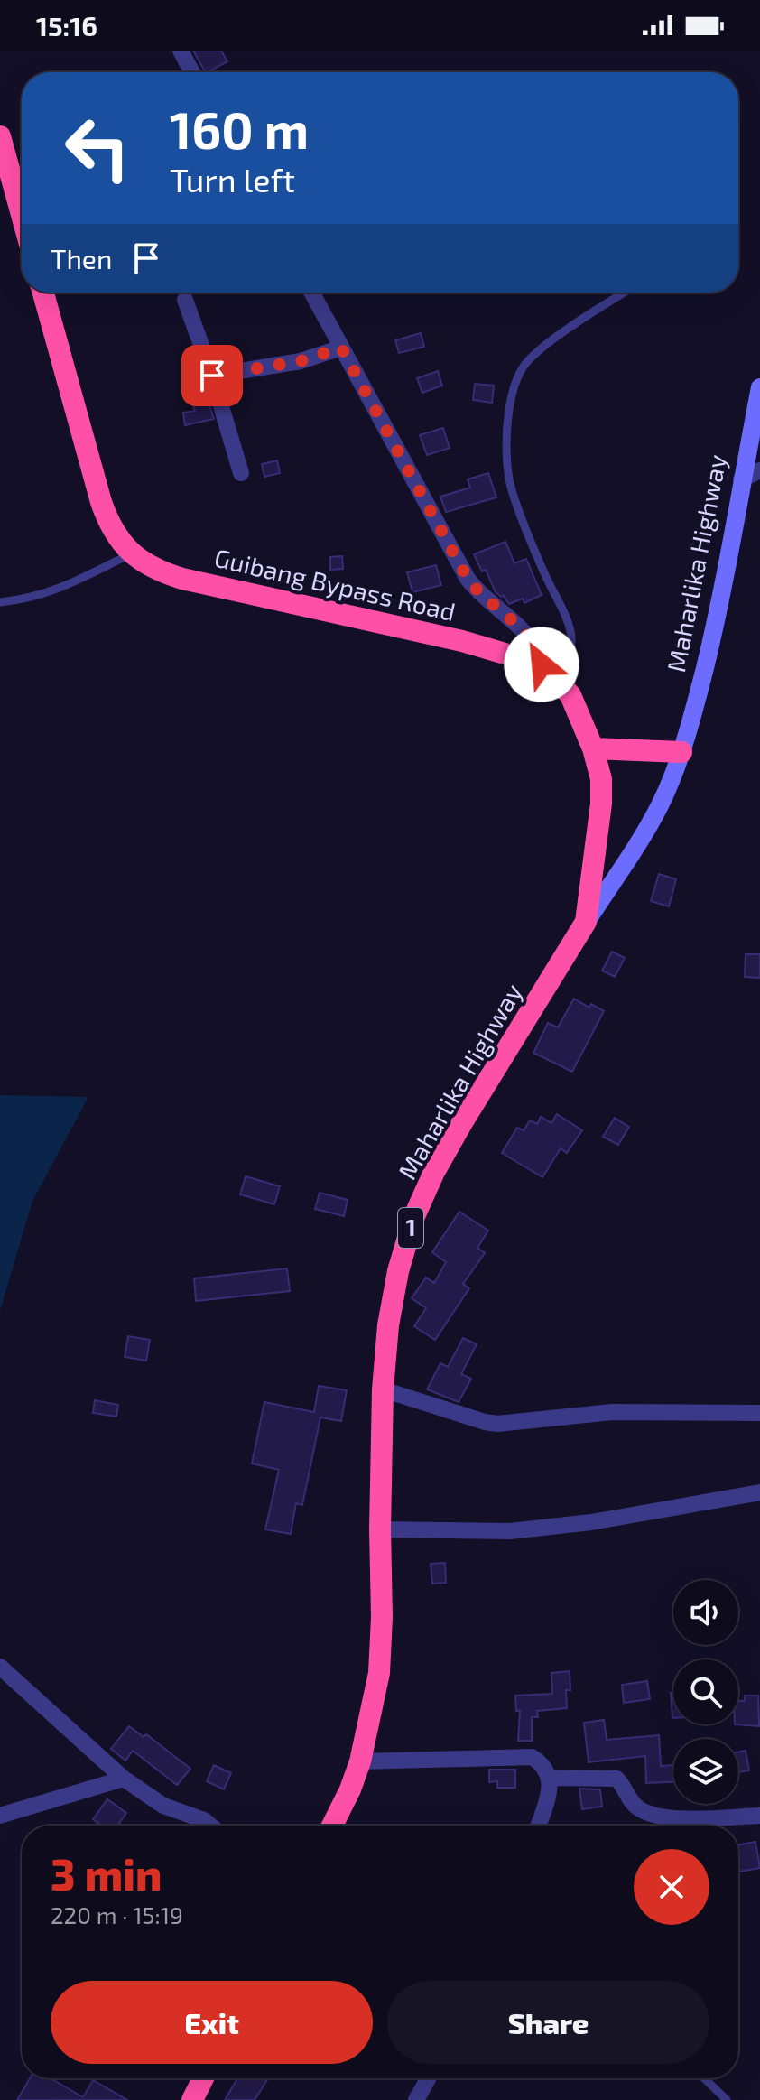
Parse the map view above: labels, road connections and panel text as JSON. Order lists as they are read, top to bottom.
{
  "streets": {
    "highway": ["Maharlika Highway", "Guibang Bypass Road", "1"]
  },
  "page": {
    "status": "15:16",
    "turn": ["160 m", "Turn left"],
    "then": "Then",
    "heading": ["3 min", "220 m · 15:19"],
    "buttons": ["Exit", "Share"]
  }
}
